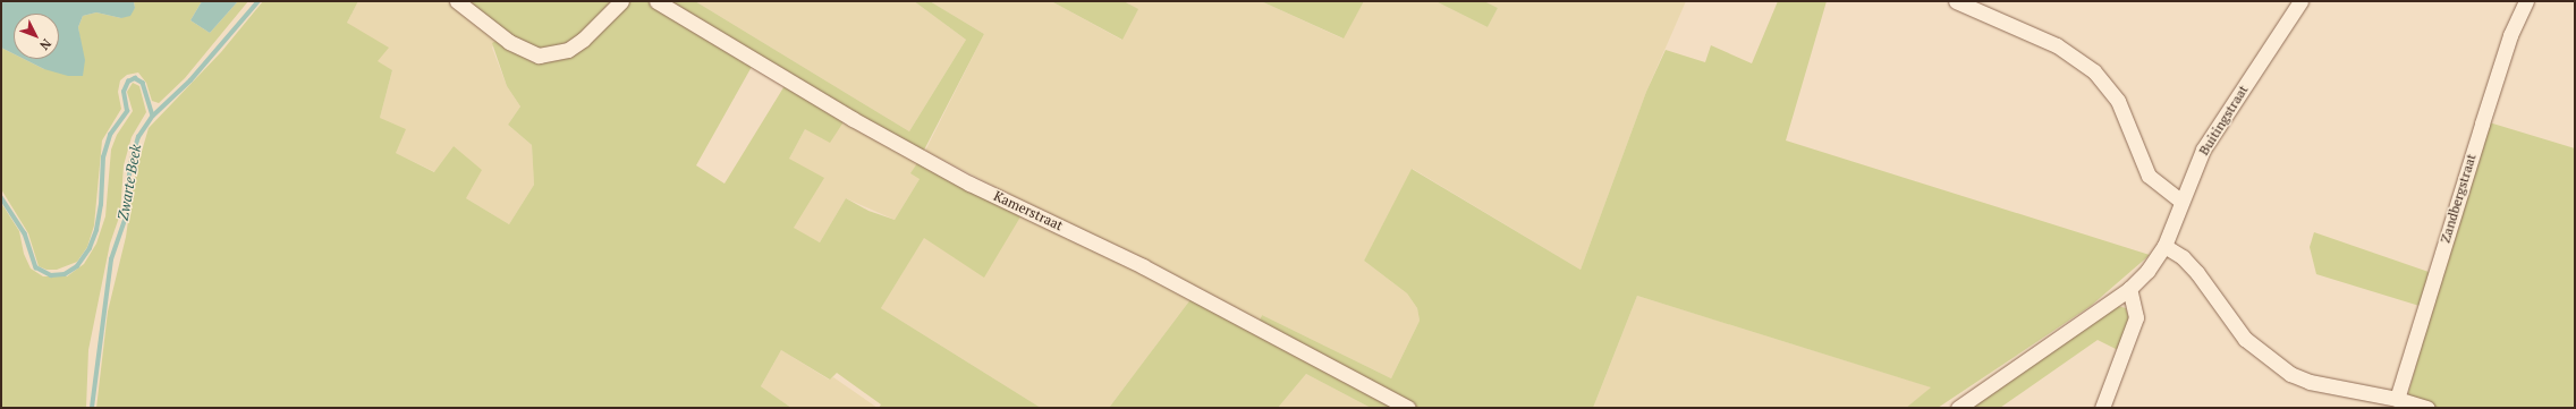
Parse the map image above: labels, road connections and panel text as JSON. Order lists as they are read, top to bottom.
{
  "streets": {
    "street": ["Buitingstraat", "Zandbergstraat", "Kamerstraat"]
  },
  "water": ["Zwarte Beek"],
  "north": "bottom right"
}
